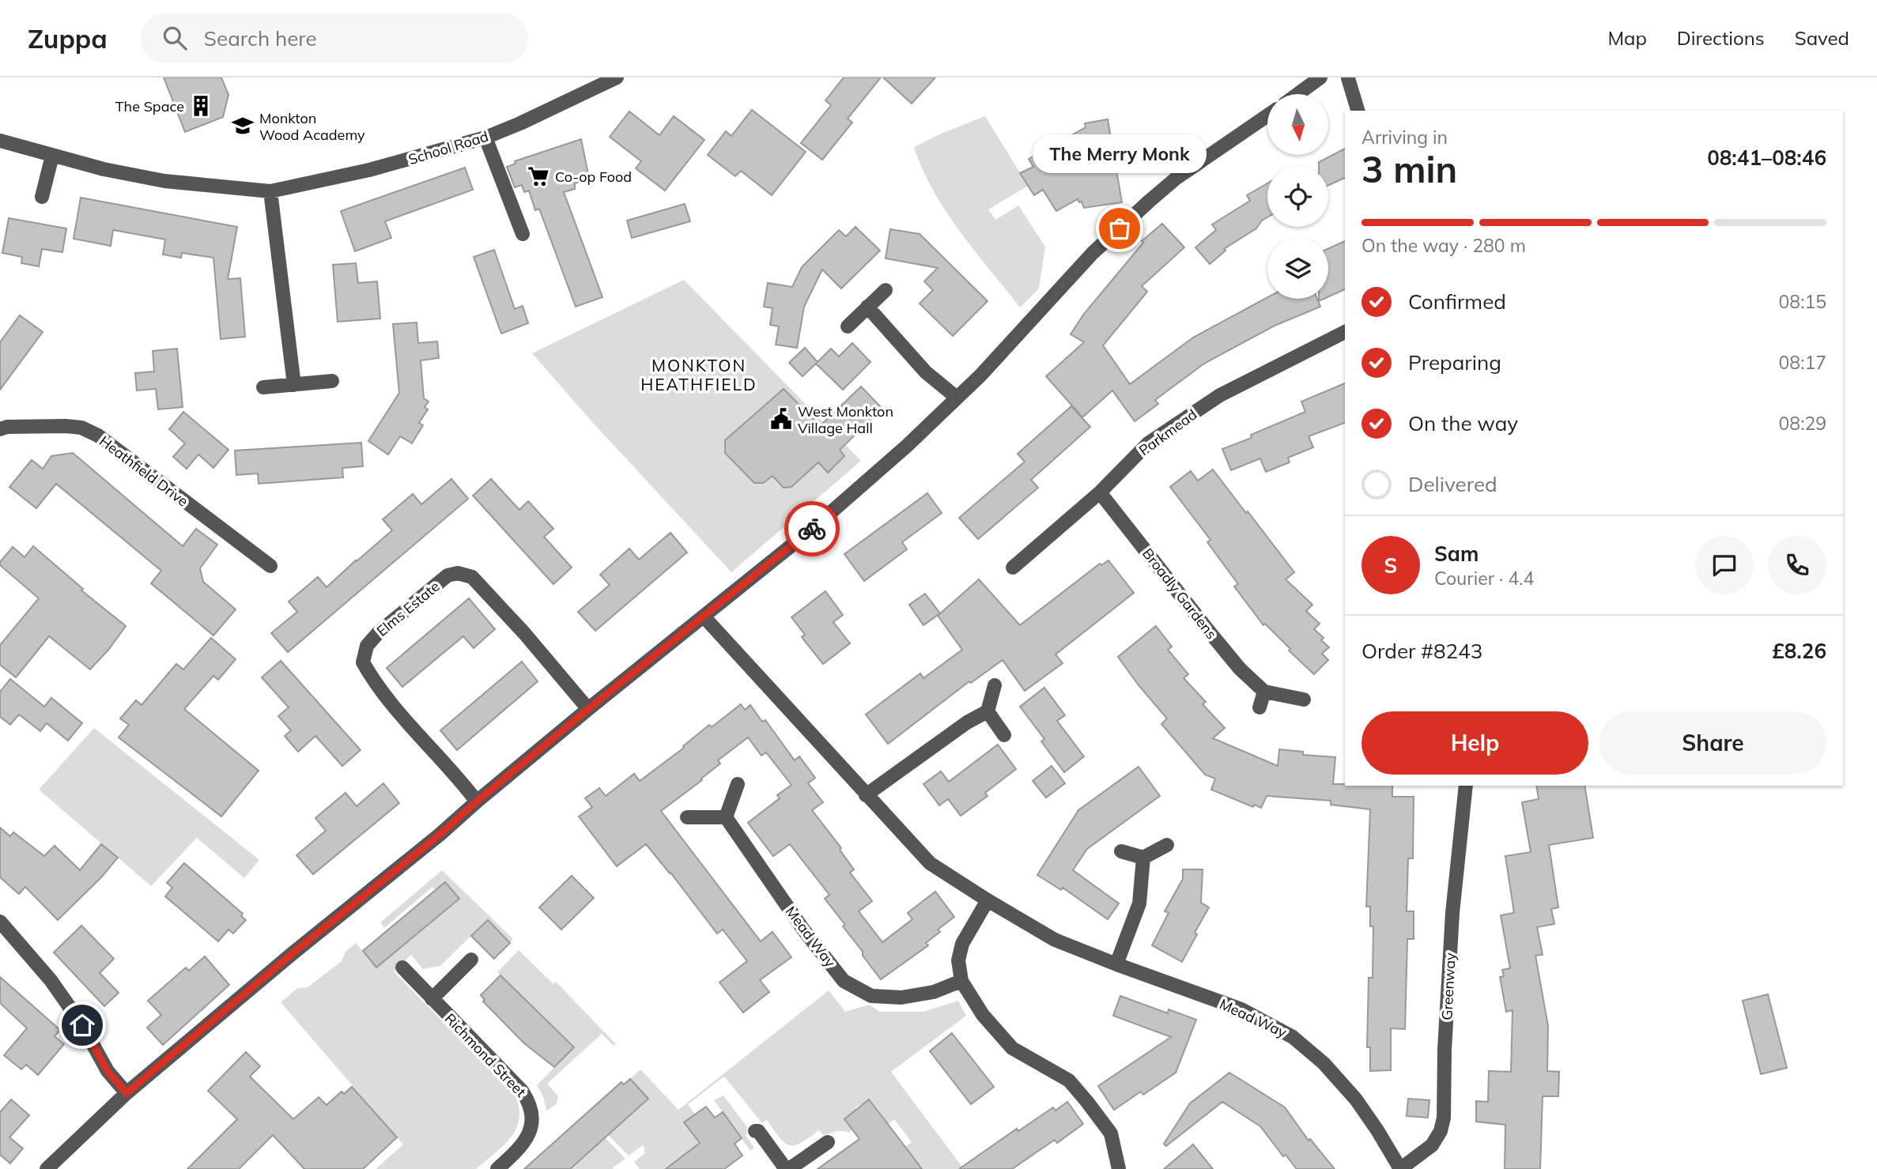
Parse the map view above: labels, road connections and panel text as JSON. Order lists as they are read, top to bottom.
{
  "streets": {
    "street": [
      "School Road",
      "Parkmead",
      "Heathfield Drive",
      "Broadly Gardens",
      "Elms Estate",
      "Mead Way",
      "Greenway",
      "Richmond Street"
    ]
  },
  "crossings": [
    ["Parkmead", "Broadly Gardens"],
    ["Mead Way", "Greenway"]
  ],
  "districts": ["MONKTON HEATHFIELD"],
  "places": {
    "building": ["The Space"],
    "school or university": ["Monkton Wood Academy"],
    "supermarket": ["Co-op Food"],
    "other": ["The Merry Monk"],
    "public building": ["West Monkton Village Hall"]
  },
  "north": "bottom",
  "page": {
    "header": "Zuppa",
    "search": "Search here",
    "nav": ["Map", "Directions", "Saved"],
    "heading": ["3 min", "Arriving in", "08:41–08:46"],
    "panel": [
      "Sam",
      "Courier · 4.4",
      "Order #8243",
      "£8.26"
    ],
    "bubble": "The Merry Monk",
    "bar": "On the way · 280 m",
    "list": [
      ["Confirmed", "08:15"],
      ["Preparing", "08:17"],
      ["On the way", "08:29"],
      "Delivered"
    ],
    "round": "S",
    "buttons": ["Help", "Share"]
  }
}
